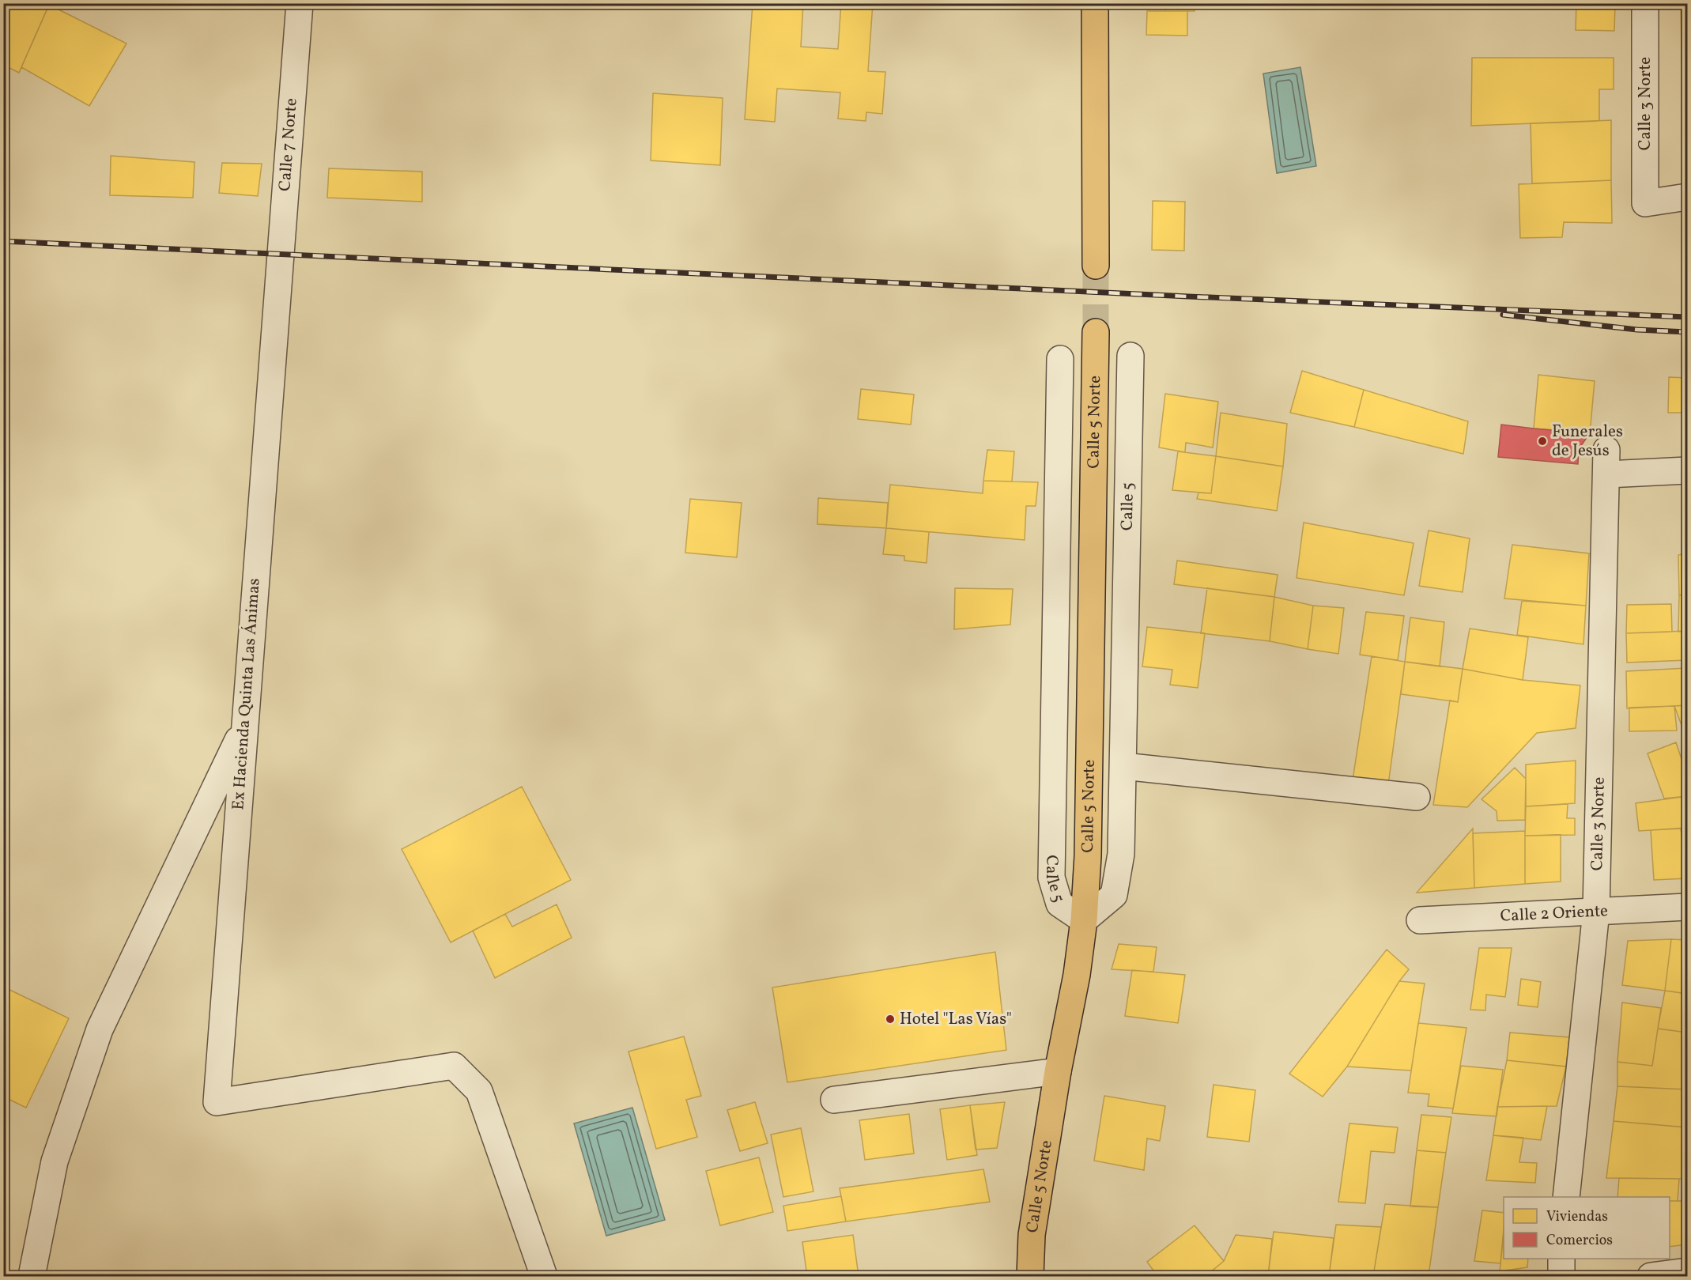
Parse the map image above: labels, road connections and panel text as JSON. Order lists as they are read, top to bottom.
{
  "streets": {
    "main road": ["Calle 5 Norte"],
    "street": [
      "Calle 3 Norte",
      "Calle 7 Norte",
      "Calle 5",
      "Ex Hacienda Quinta Las Ánimas",
      "Calle 2 Oriente"
    ]
  },
  "crossings": [
    ["Calle 3 Norte", "Calle 2 Oriente"],
    ["Calle 7 Norte", "Ex Hacienda Quinta Las Ánimas"],
    ["Calle 5 Norte", "Calle 5"]
  ],
  "places": ["Funerales de Jesús", "Hotel \"Las Vías\""],
  "legend": ["Viviendas", "Comercios"]
}
